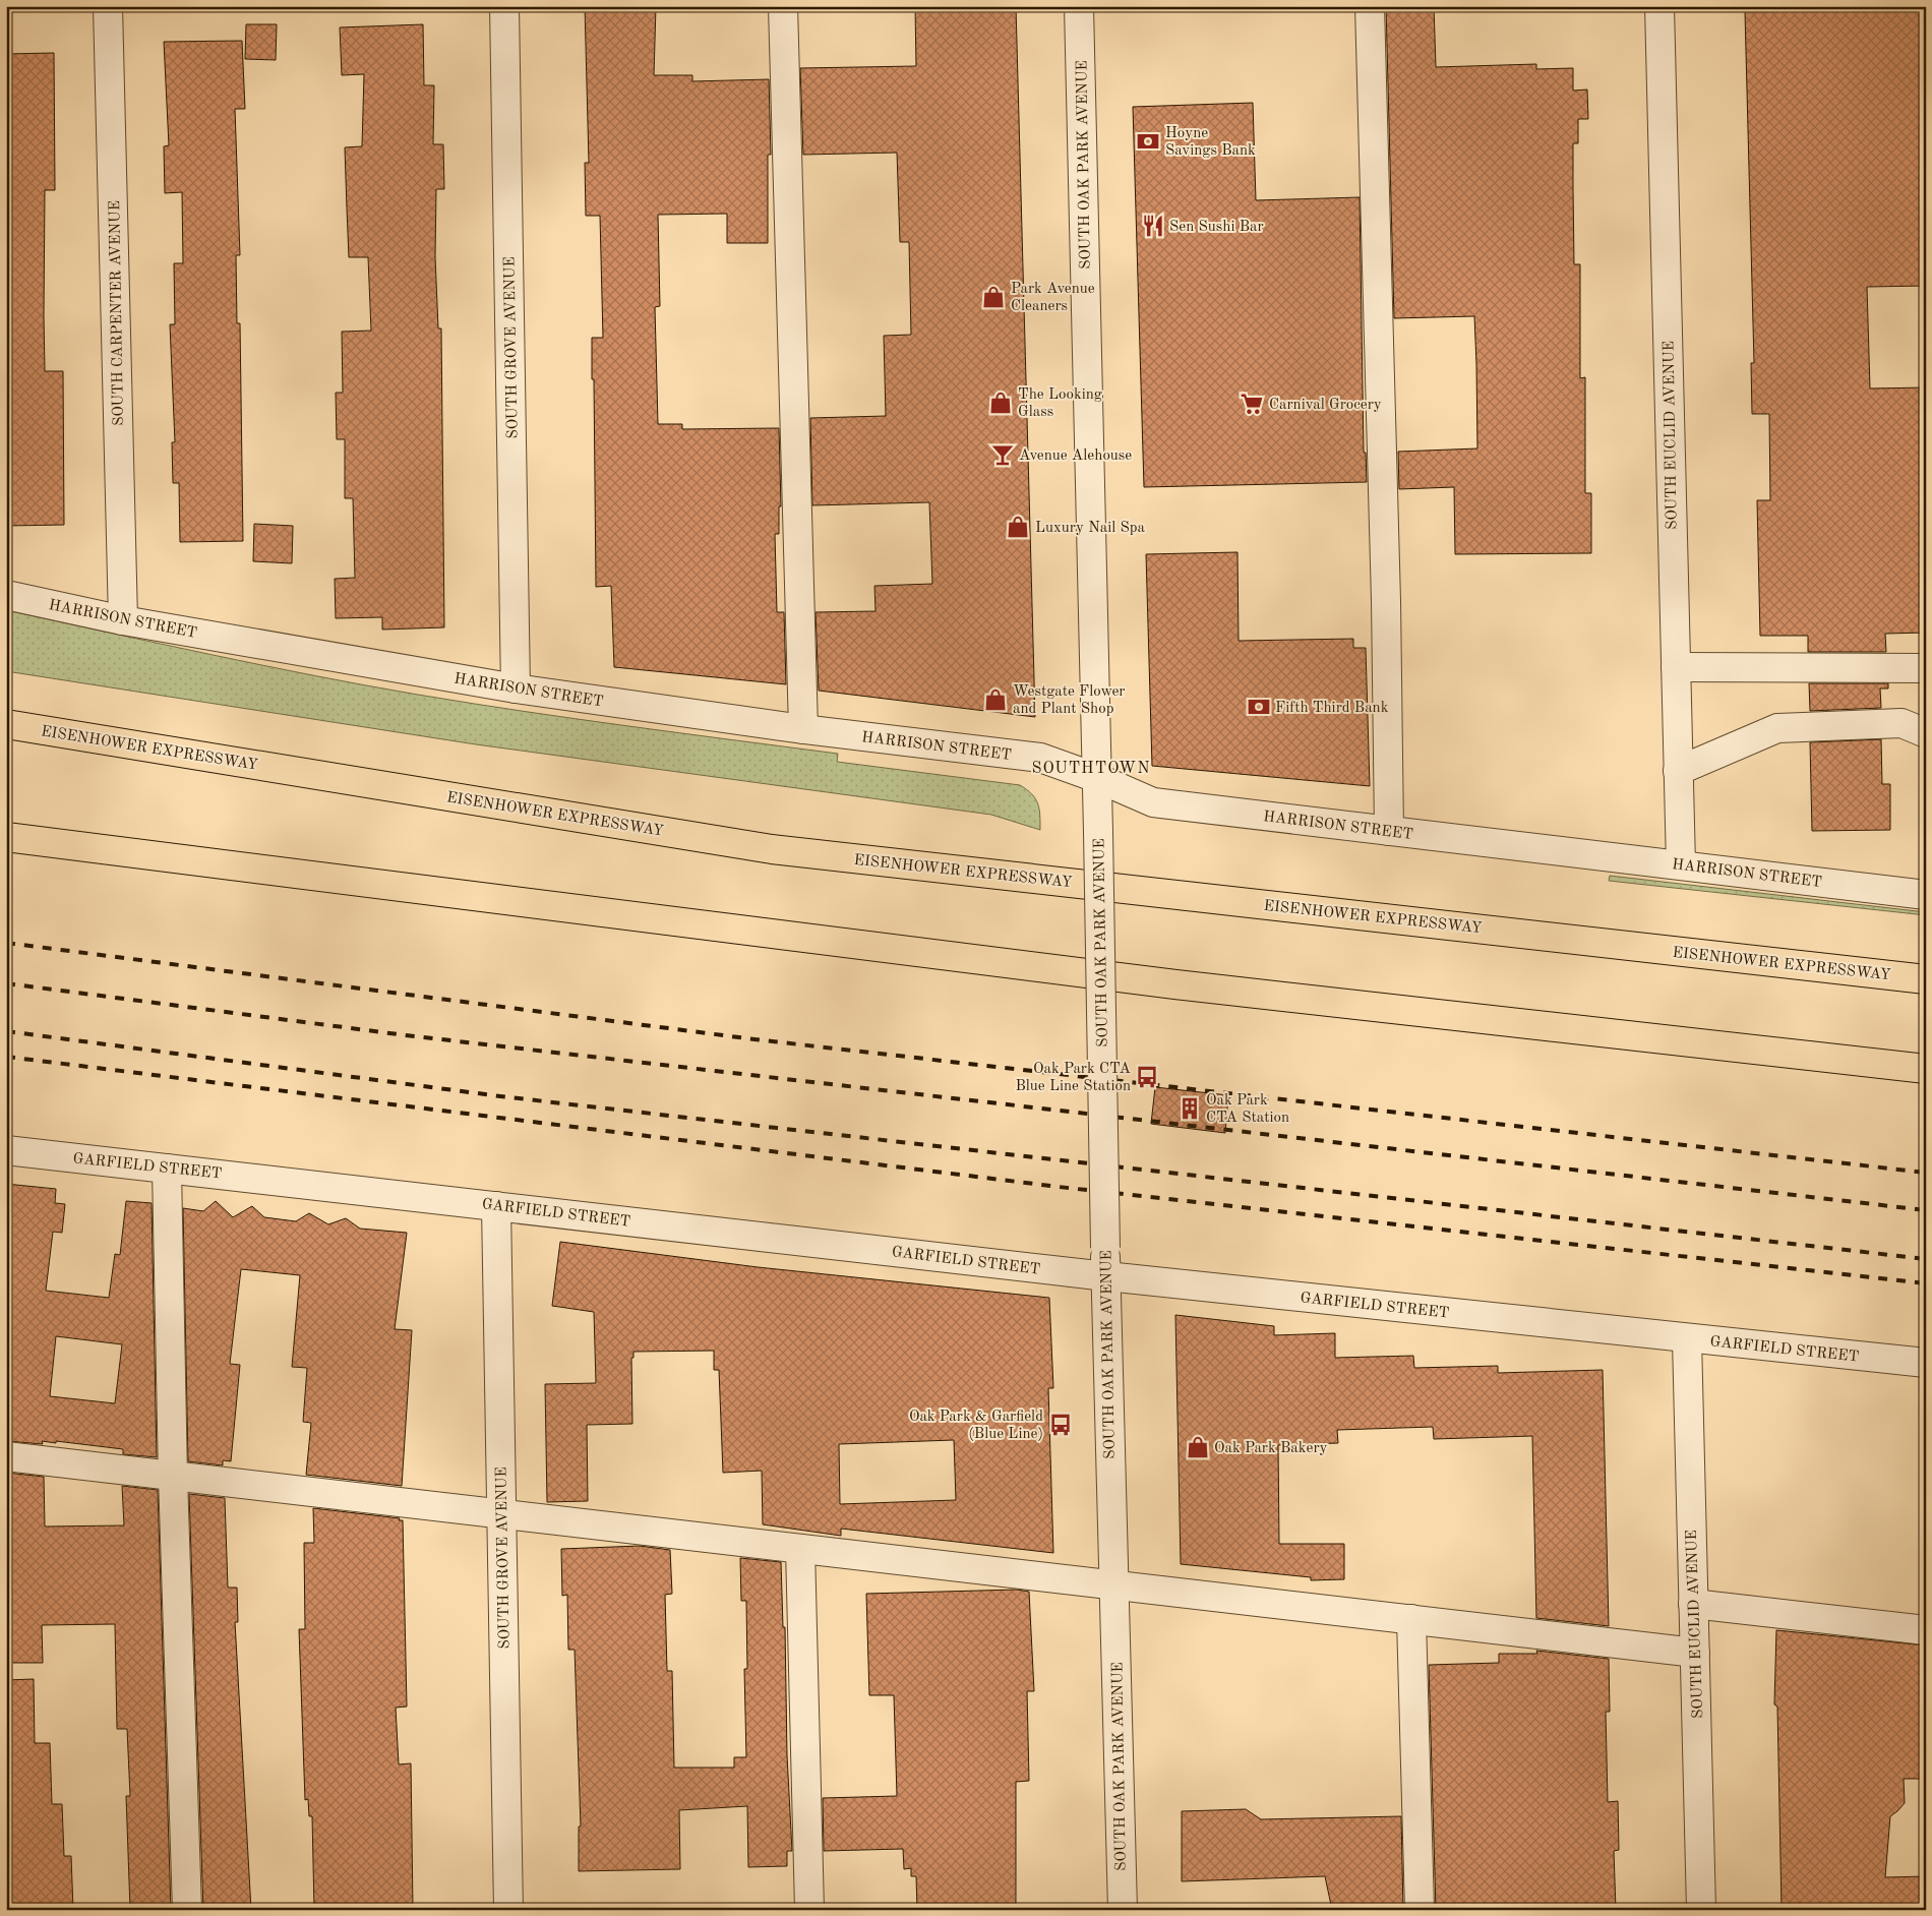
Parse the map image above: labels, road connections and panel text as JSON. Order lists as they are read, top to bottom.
{
  "streets": {
    "highway": ["EISENHOWER EXPRESSWAY"],
    "street": [
      "SOUTH OAK PARK AVENUE",
      "SOUTH CARPENTER AVENUE",
      "SOUTH GROVE AVENUE",
      "SOUTH EUCLID AVENUE",
      "HARRISON STREET",
      "GARFIELD STREET"
    ]
  },
  "crossings": [
    ["SOUTH OAK PARK AVENUE", "HARRISON STREET"],
    ["SOUTH OAK PARK AVENUE", "GARFIELD STREET"],
    ["SOUTH CARPENTER AVENUE", "HARRISON STREET"],
    ["SOUTH GROVE AVENUE", "HARRISON STREET"],
    ["SOUTH GROVE AVENUE", "GARFIELD STREET"],
    ["SOUTH EUCLID AVENUE", "HARRISON STREET"],
    ["SOUTH EUCLID AVENUE", "GARFIELD STREET"]
  ],
  "districts": ["SOUTHTOWN"],
  "places": {
    "bank": ["Hoyne Savings Bank", "Fifth Third Bank"],
    "restaurant": ["Sen Sushi Bar"],
    "shop": [
      "Park Avenue Cleaners",
      "The Looking Glass",
      "Luxury Nail Spa",
      "Westgate Flower and Plant Shop",
      "Oak Park Bakery"
    ],
    "supermarket": ["Carnival Grocery"],
    "bar": ["Avenue Alehouse"],
    "bus stop": ["Oak Park CTA Blue Line Station", "Oak Park & Garfield (Blue Line)"],
    "building": ["Oak Park CTA Station"]
  }
}
